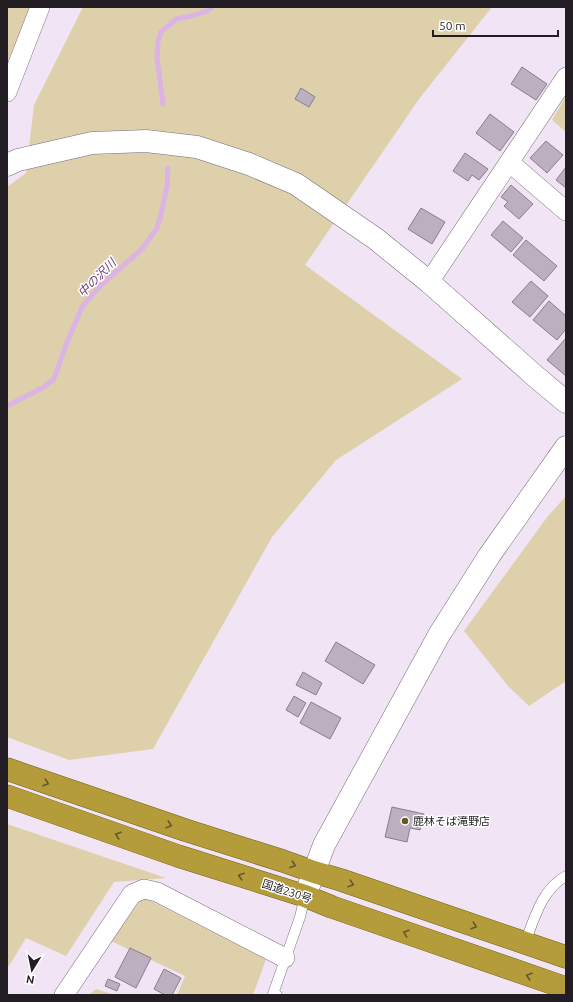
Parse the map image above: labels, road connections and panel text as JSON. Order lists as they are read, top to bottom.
{
  "streets": {
    "highway": ["国道230号"]
  },
  "water": ["中の沢川"],
  "places": ["鹿林そば滝野店"],
  "scale_bar": "50 m",
  "north": "bottom"
}
